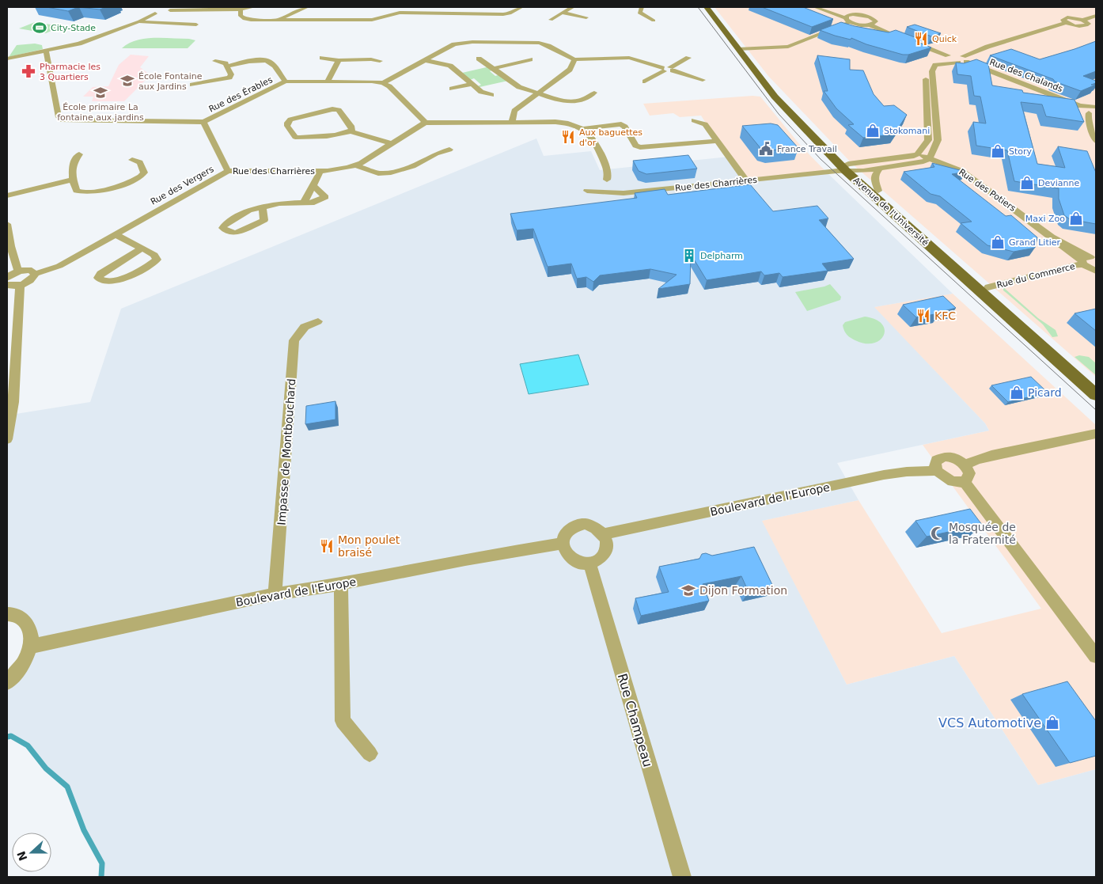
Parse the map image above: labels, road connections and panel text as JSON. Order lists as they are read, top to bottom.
{
  "streets": {
    "main road": ["Avenue de l'Université"],
    "street": [
      "Rue des Chalands",
      "Rue des Érables",
      "Rue des Charrières",
      "Rue des Vergers",
      "Rue des Potiers",
      "Rue du Commerce",
      "Impasse de Montbouchard",
      "Boulevard de l'Europe",
      "Rue Champeau"
    ]
  },
  "crossings": [
    ["Rue des Érables", "Rue des Vergers"],
    ["Rue des Charrières", "Rue des Vergers"],
    ["Rue des Charrières", "Avenue de l'Université"],
    ["Rue des Potiers", "Rue du Commerce"],
    ["Avenue de l'Université", "Rue du Commerce"],
    ["Impasse de Montbouchard", "Boulevard de l'Europe"],
    ["Boulevard de l'Europe", "Rue Champeau"]
  ],
  "places": {
    "sports": ["City-Stade"],
    "restaurant": [
      "Quick",
      "Aux baguettes d'or",
      "KFC",
      "Mon poulet braisé"
    ],
    "pharmacy": ["Pharmacie les 3 Quartiers"],
    "school or university": ["École Fontaine aux Jardins", "École primaire La fontaine aux jardins", "Dijon Formation"],
    "shop": [
      "Stokomani",
      "Story",
      "Devianne",
      "Maxi Zoo",
      "Grand Litier",
      "Picard",
      "VCS Automotive"
    ],
    "public building": ["France Travail"],
    "building": ["Delpharm"],
    "mosque": ["Mosquée de la Fraternité"]
  },
  "north": "left"
}
